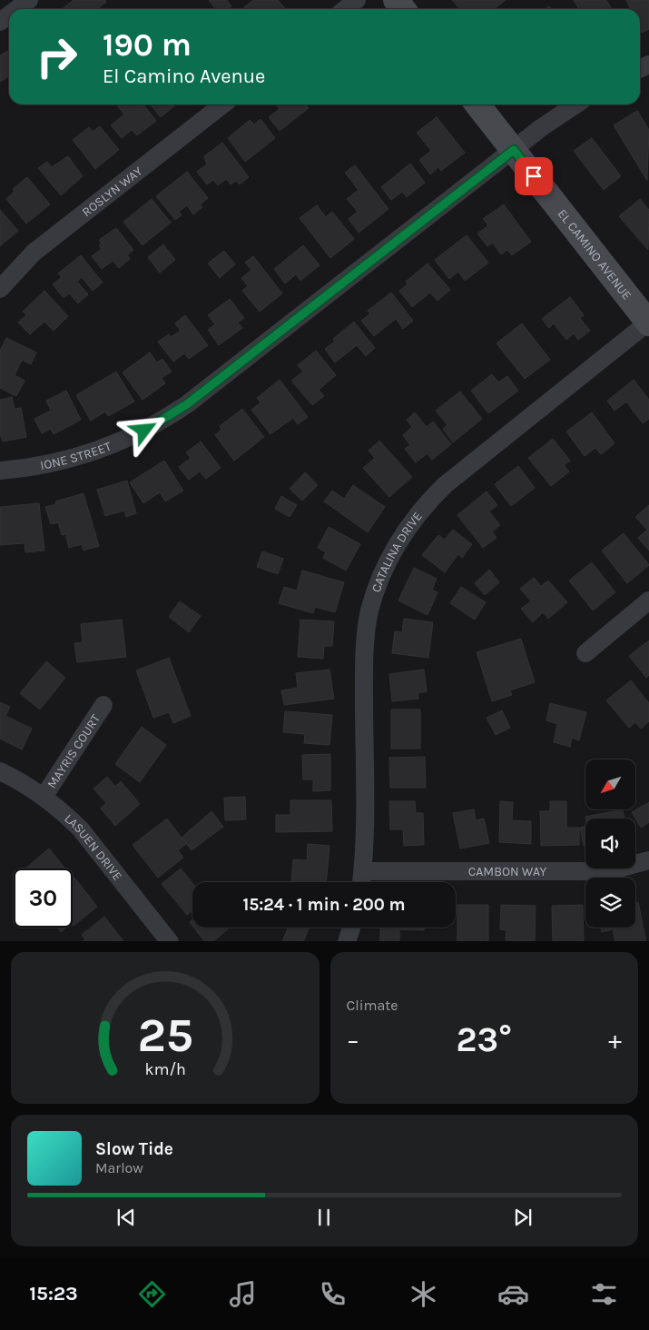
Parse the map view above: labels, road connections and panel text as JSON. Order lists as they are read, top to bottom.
{
  "streets": {
    "main road": ["EL CAMINO AVENUE"],
    "street": [
      "ROSLYN WAY",
      "IONE STREET",
      "CATALINA DRIVE",
      "MAYRIS COURT",
      "LASUEN DRIVE",
      "CAMBON WAY"
    ]
  },
  "crossings": [
    ["EL CAMINO AVENUE", "IONE STREET"],
    ["EL CAMINO AVENUE", "CATALINA DRIVE"],
    ["CATALINA DRIVE", "CAMBON WAY"],
    ["MAYRIS COURT", "LASUEN DRIVE"]
  ],
  "north": "bottom left",
  "page": {
    "turn": ["190 m", "El Camino Avenue"],
    "limit": "30",
    "trip": "15:24 · 1 min · 200 m",
    "tile": "Climate",
    "heat": ["−", "23°", "+"],
    "song": ["Slow Tide", "Marlow"],
    "tabs": "15:23",
    "gauge": ["25", "km/h"]
  }
}
